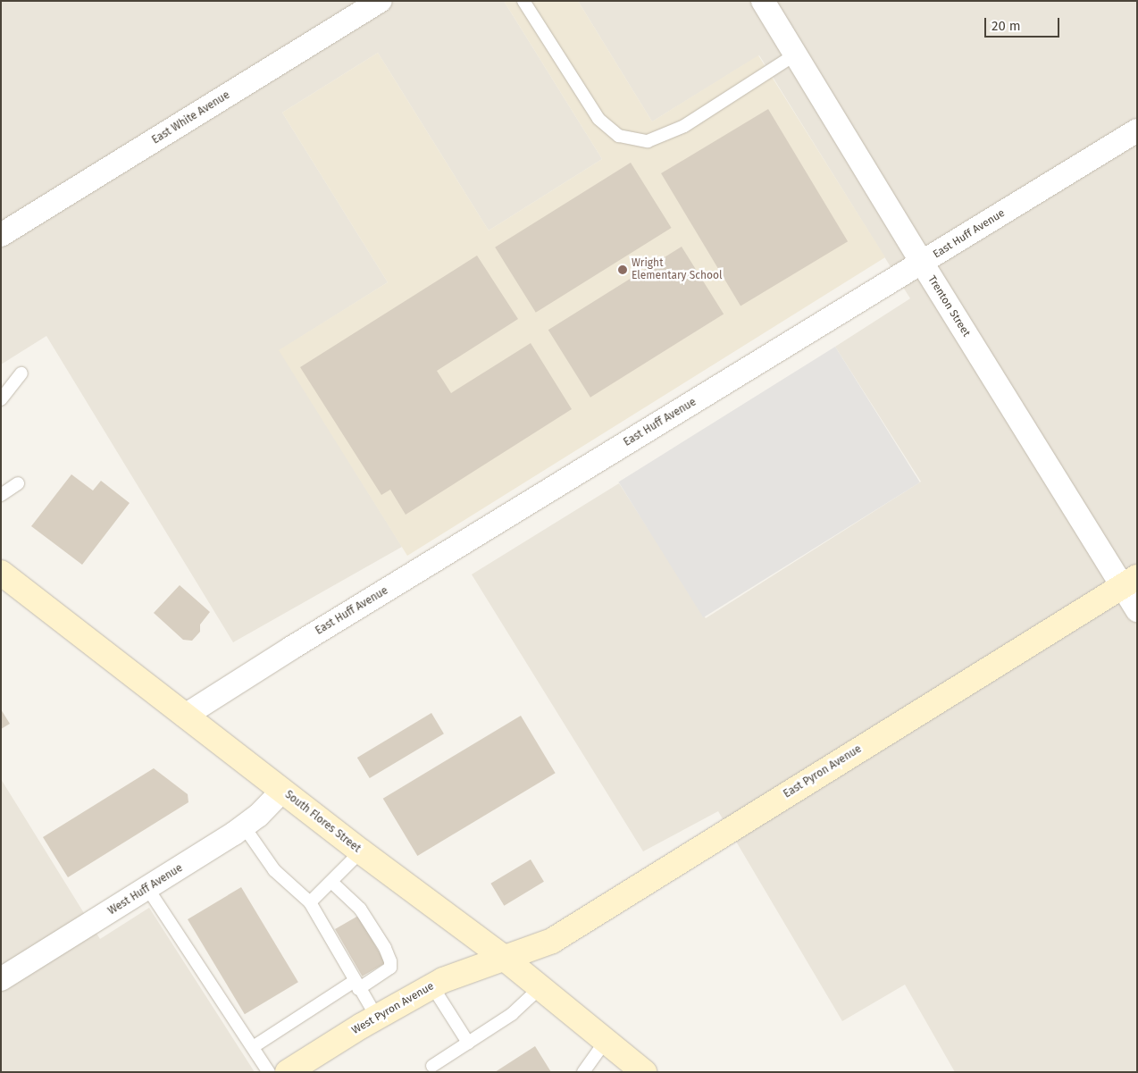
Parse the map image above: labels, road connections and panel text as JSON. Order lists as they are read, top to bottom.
{
  "streets": {
    "street": [
      "East White Avenue",
      "East Huff Avenue",
      "Trenton Street",
      "East Pyron Avenue",
      "South Flores Street",
      "West Huff Avenue",
      "West Pyron Avenue"
    ]
  },
  "crossings": [
    ["East Huff Avenue", "Trenton Street"],
    ["East Huff Avenue", "South Flores Street"],
    ["Trenton Street", "East Pyron Avenue"],
    ["East Pyron Avenue", "South Flores Street"],
    ["East Pyron Avenue", "West Pyron Avenue"],
    ["South Flores Street", "West Huff Avenue"],
    ["South Flores Street", "West Pyron Avenue"]
  ],
  "places": ["Wright Elementary School"],
  "scale_bar": "20 m"
}
